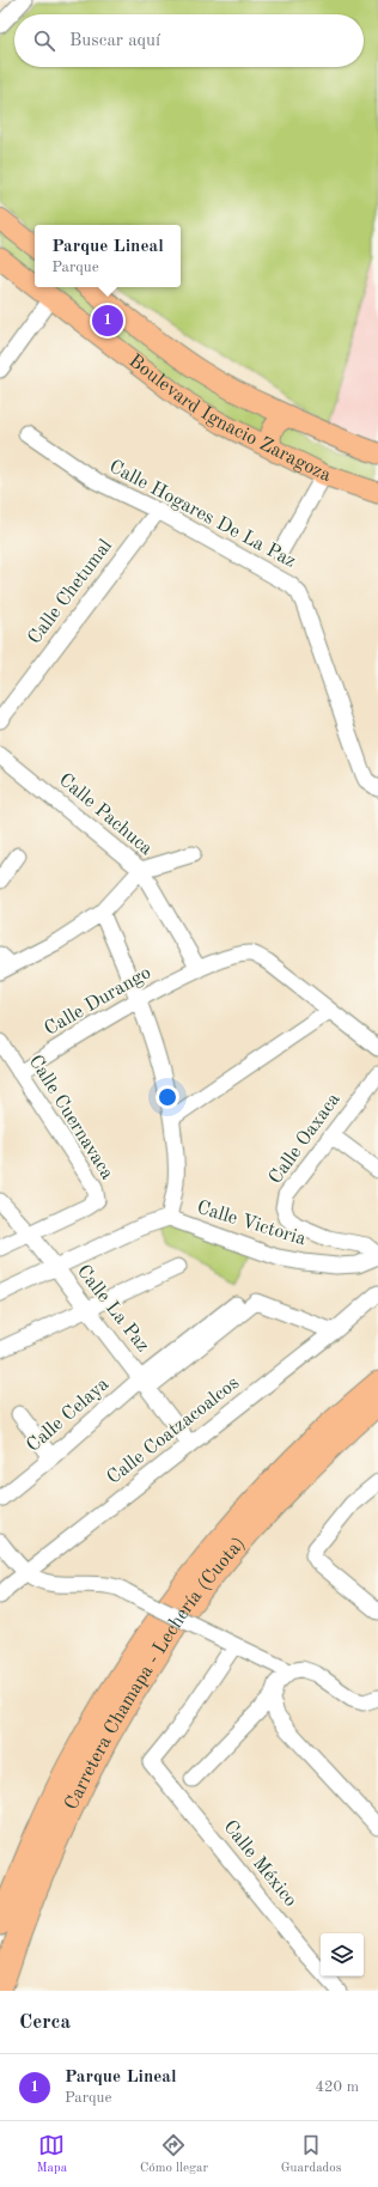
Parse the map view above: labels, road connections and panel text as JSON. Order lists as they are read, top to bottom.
{
  "streets": {
    "highway": ["Carretera Chamapa - Lechería (Cuota)"],
    "main road": ["Boulevard Ignacio Zaragoza"],
    "street": [
      "Calle Hogares De La Paz",
      "Calle Chetumal",
      "Calle Pachuca",
      "Calle Durango",
      "Calle Cuernavaca",
      "Calle Oaxaca",
      "Calle Victoria",
      "Calle La Paz",
      "Calle Celaya",
      "Calle Coatzacoalcos",
      "Calle México"
    ]
  },
  "crossings": [
    ["Calle Hogares De La Paz", "Calle Chetumal"],
    ["Calle Pachuca", "Calle Durango"],
    ["Calle Durango", "Calle Cuernavaca"],
    ["Calle Cuernavaca", "Calle La Paz"],
    ["Calle Oaxaca", "Calle Victoria"],
    ["Calle La Paz", "Calle Celaya"],
    ["Calle La Paz", "Calle Coatzacoalcos"]
  ],
  "page": {
    "search": "Buscar aquí",
    "popup": ["Parque Lineal", "Parque"],
    "pins": "1",
    "heading": "Cerca",
    "list": [
      {
        "mark": "1",
        "name": "Parque Lineal",
        "note": "Parque",
        "value": "420 m"
      }
    ],
    "nav": ["Mapa", "Cómo llegar", "Guardados"]
  }
}
